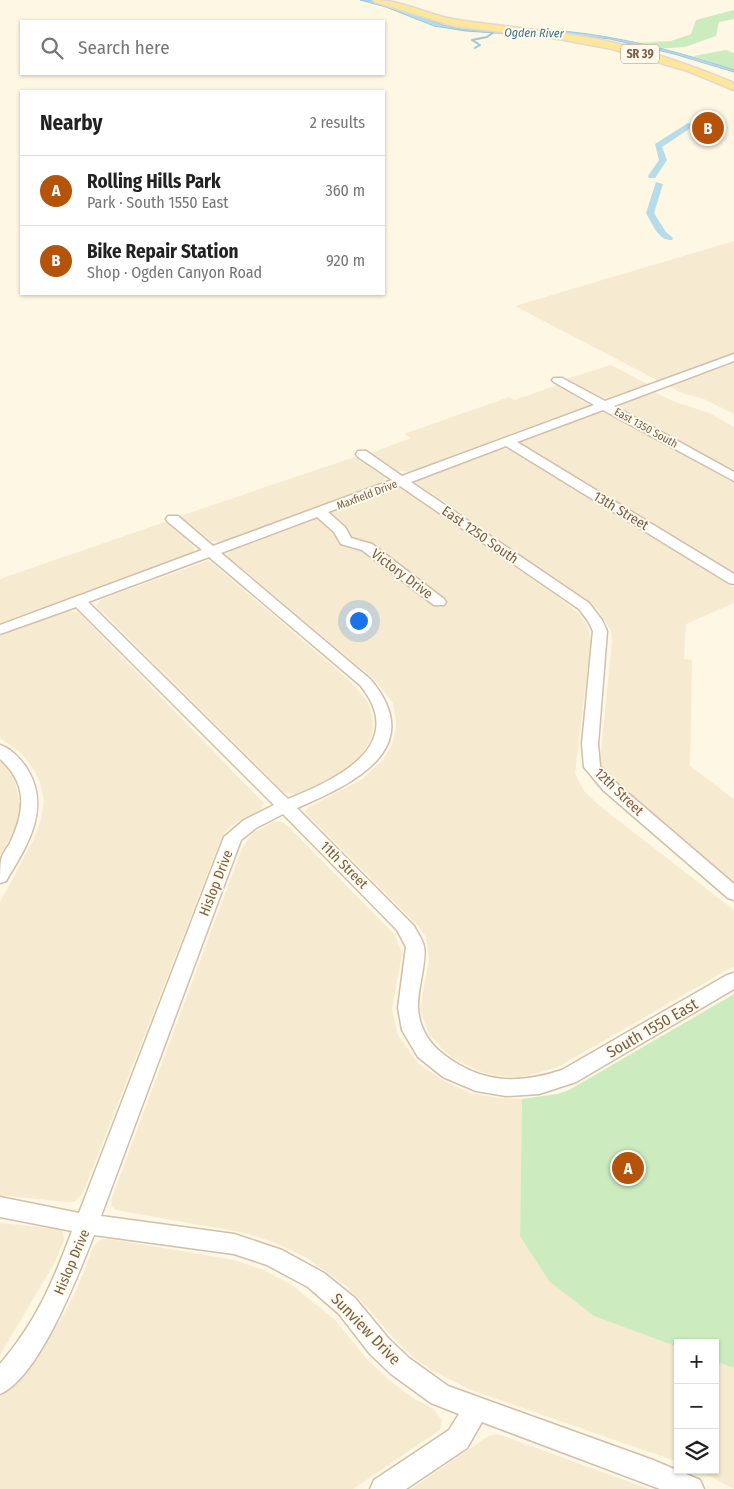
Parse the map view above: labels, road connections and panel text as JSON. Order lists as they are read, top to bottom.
{
  "streets": {
    "main road": ["SR 39"],
    "street": [
      "East 1350 South",
      "Maxfield Drive",
      "13th Street",
      "East 1250 South",
      "Victory Drive",
      "12th Street",
      "11th Street",
      "Hislop Drive",
      "South 1550 East",
      "Sunview Drive"
    ]
  },
  "crossings": [
    ["East 1350 South", "Maxfield Drive"],
    ["Maxfield Drive", "13th Street"],
    ["Maxfield Drive", "East 1250 South"],
    ["Maxfield Drive", "Victory Drive"],
    ["Maxfield Drive", "11th Street"],
    ["Maxfield Drive", "Hislop Drive"],
    ["East 1250 South", "12th Street"],
    ["11th Street", "Hislop Drive"],
    ["11th Street", "South 1550 East"],
    ["Hislop Drive", "Sunview Drive"]
  ],
  "water": ["Ogden River"],
  "page": {
    "search": "Search here",
    "heading": ["Nearby", "2 results"],
    "pins": ["B", "A"],
    "list": [
      {
        "mark": "A",
        "name": "Rolling Hills Park",
        "note": "Park · South 1550 East",
        "value": "360 m"
      },
      {
        "mark": "B",
        "name": "Bike Repair Station",
        "note": "Shop · Ogden Canyon Road",
        "value": "920 m"
      }
    ],
    "map_buttons": ["+", "−"]
  }
}
